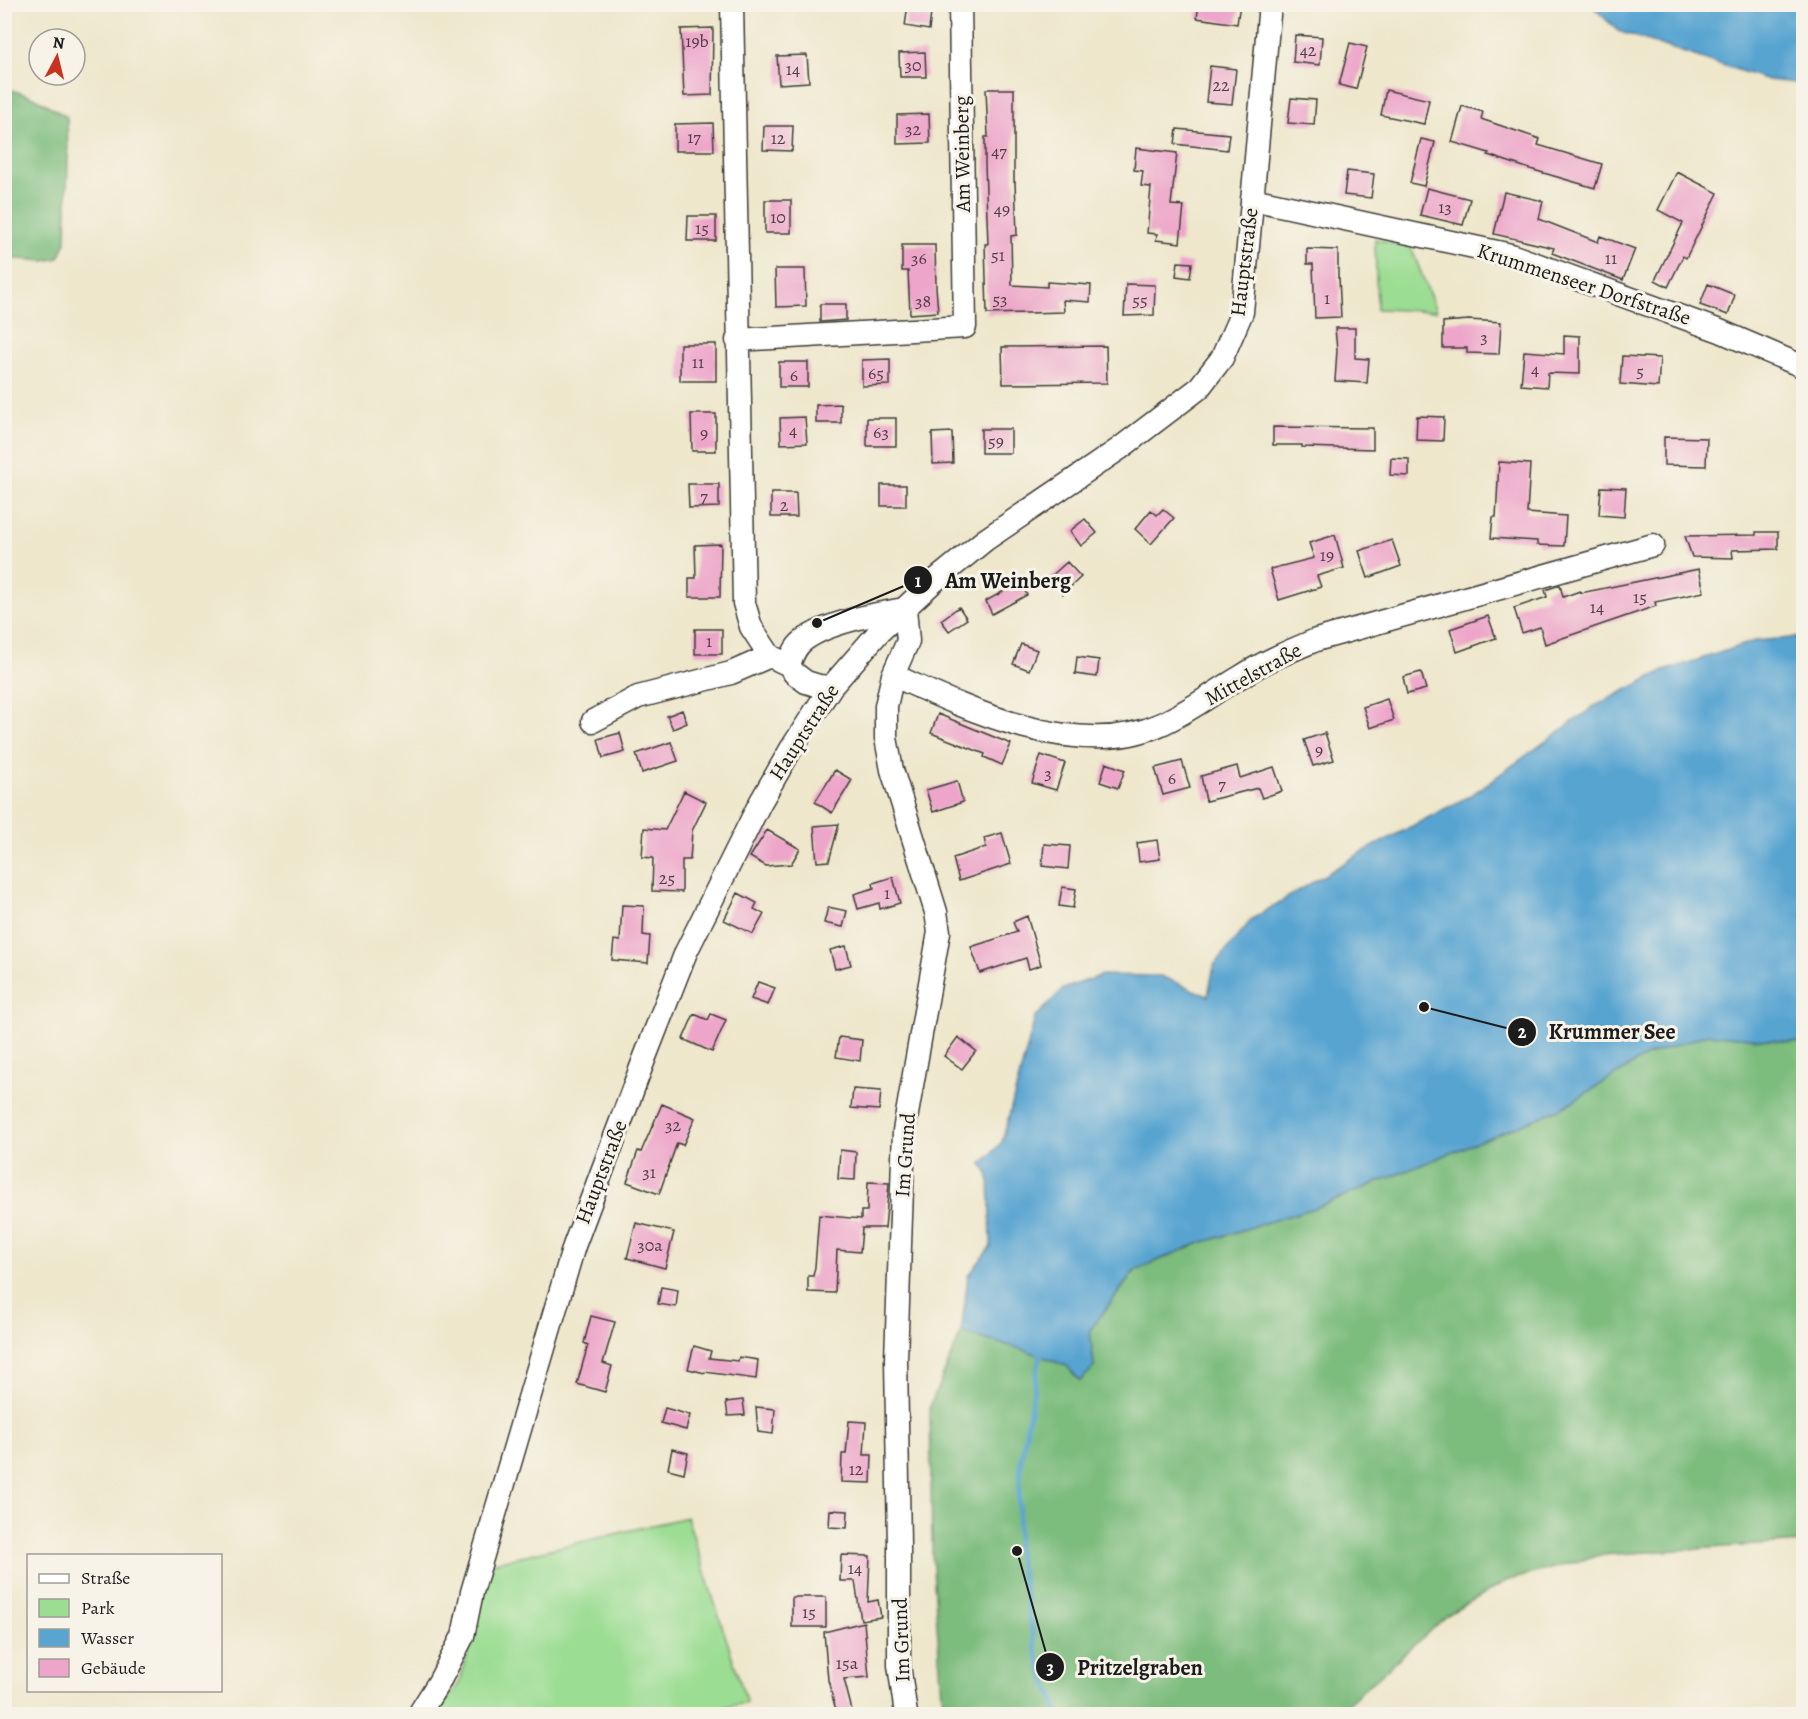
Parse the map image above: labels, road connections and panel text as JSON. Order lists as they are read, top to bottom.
{
  "streets": {
    "street": [
      "Am Weinberg",
      "Hauptstraße",
      "Krummenseer Dorfstraße",
      "Mittelstraße",
      "Im Grund"
    ]
  },
  "crossings": [
    ["Hauptstraße", "Krummenseer Dorfstraße"],
    ["Hauptstraße", "Im Grund"],
    ["Mittelstraße", "Im Grund"]
  ],
  "places": ["Am Weinberg", "Krummer See", "Pritzelgraben"],
  "house_numbers": [
    "19b",
    "42",
    "30",
    "14",
    "22",
    "32",
    "17",
    "12",
    "47",
    "13",
    "49",
    "10",
    "15",
    "51",
    "36",
    "11",
    "1",
    "53",
    "55",
    "38",
    "3",
    "11",
    "4",
    "5",
    "65",
    "6",
    "4",
    "63",
    "9",
    "59",
    "7",
    "2",
    "19",
    "15",
    "14",
    "1",
    "9",
    "3",
    "6",
    "7",
    "25",
    "1",
    "32",
    "31",
    "30a",
    "12",
    "14",
    "15",
    "15a"
  ],
  "legend": [
    "Straße",
    "Park",
    "Wasser",
    "Gebäude"
  ],
  "north": "top"
}
